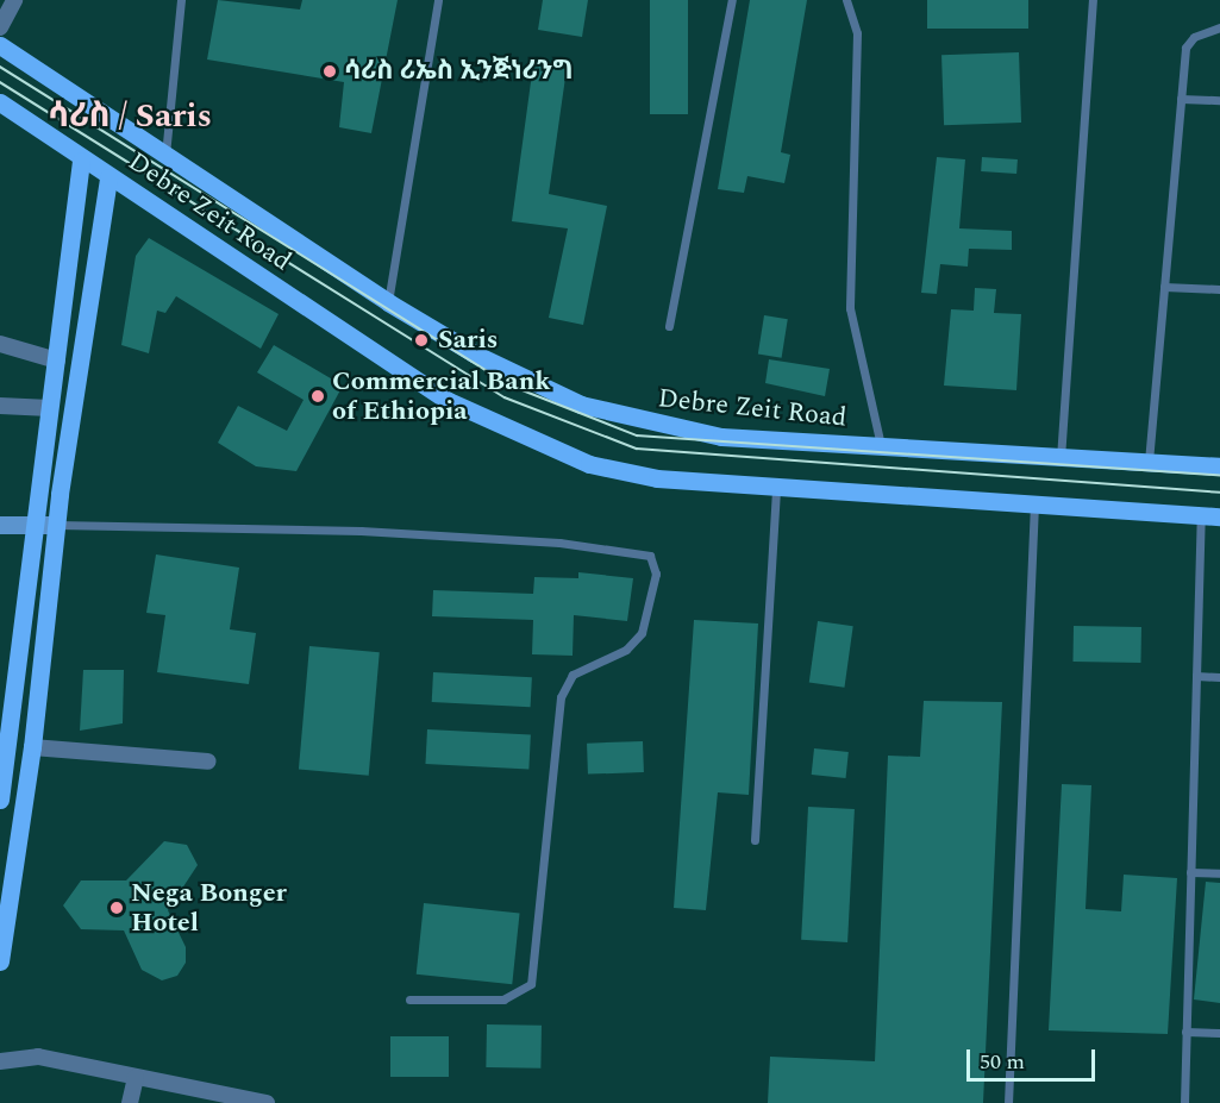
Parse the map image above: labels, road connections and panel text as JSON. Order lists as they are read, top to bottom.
{
  "streets": {
    "main road": ["Debre Zeit Road"]
  },
  "districts": ["ሳሪስ / Saris"],
  "places": [
    "ሳሪስ ሪኤስ ኢንጅነሪንግ",
    "Saris",
    "Commercial Bank of Ethiopia",
    "Nega Bonger Hotel"
  ],
  "scale_bar": "50 m"
}
